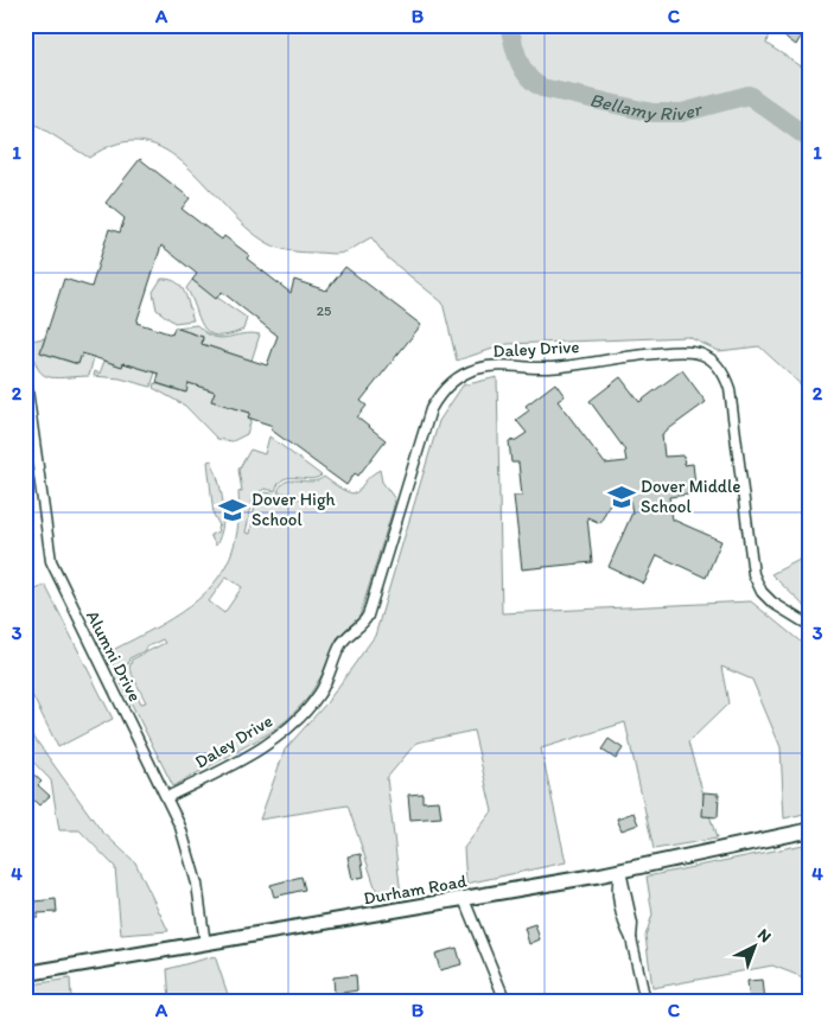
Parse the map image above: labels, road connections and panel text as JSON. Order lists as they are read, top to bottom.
{
  "streets": {
    "main road": ["Durham Road"],
    "street": ["Daley Drive", "Alumni Drive"]
  },
  "crossings": [
    ["Daley Drive", "Alumni Drive"],
    ["Alumni Drive", "Durham Road"]
  ],
  "water": ["Bellamy River"],
  "places": {
    "school or university": ["Dover Middle School", "Dover High School"]
  },
  "house_numbers": ["25"],
  "north": "top right",
  "grid": {
    "columns": ["A", "B", "C"],
    "rows": [
      "1",
      "2",
      "3",
      "4"
    ]
  }
}
